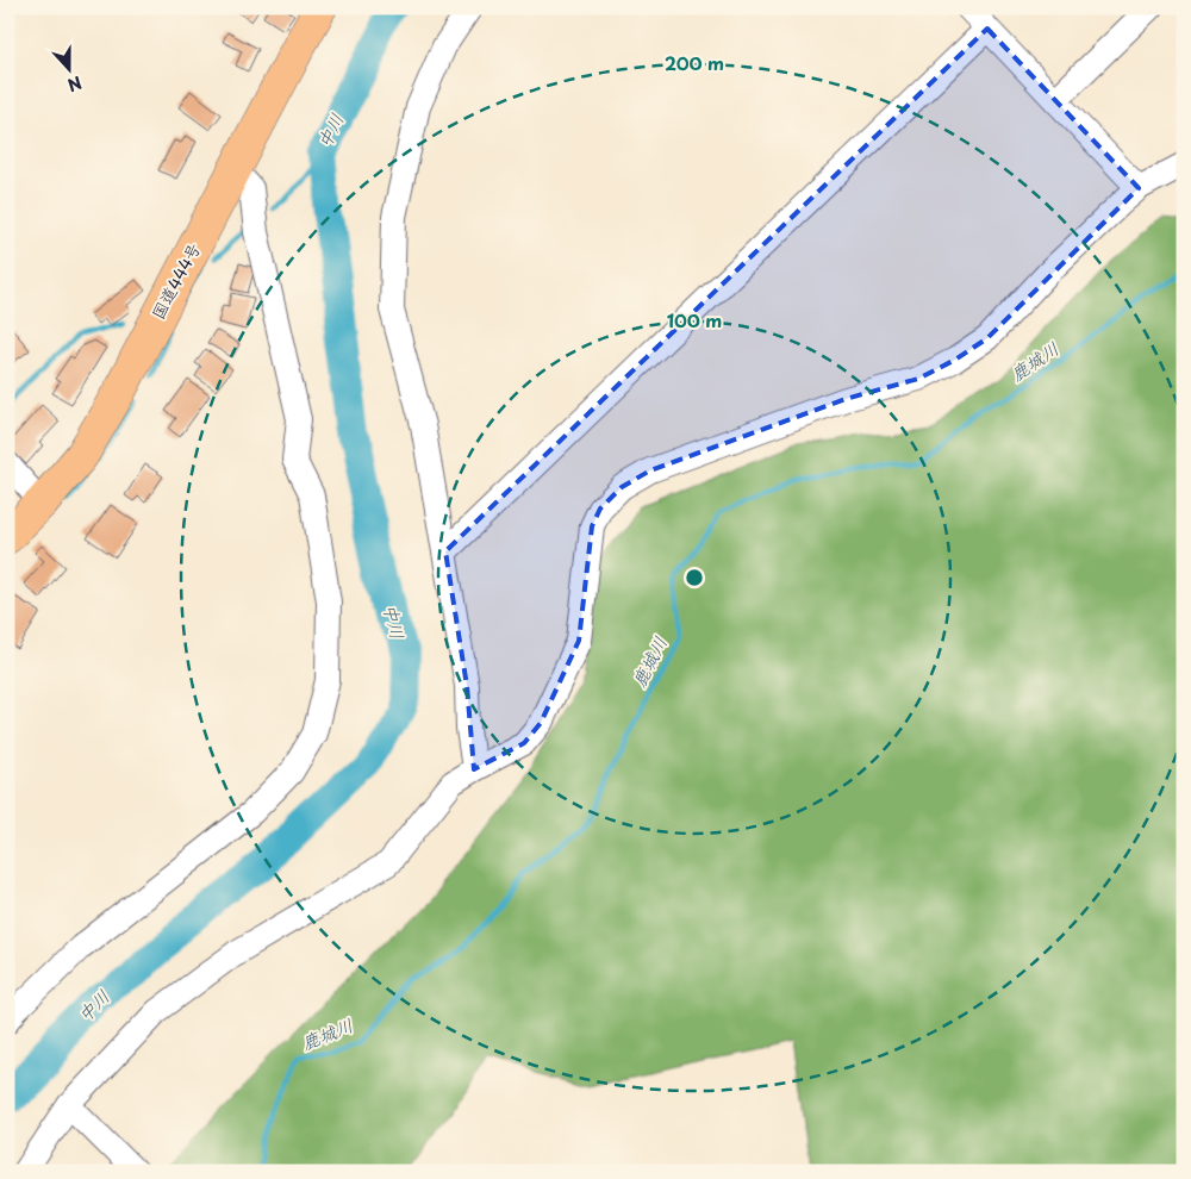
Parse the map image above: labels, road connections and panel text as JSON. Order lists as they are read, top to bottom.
{
  "streets": {
    "highway": ["国道444号"]
  },
  "water": ["中川", "鹿城川"],
  "north": "bottom",
  "rings": ["200 m", "100 m"]
}
